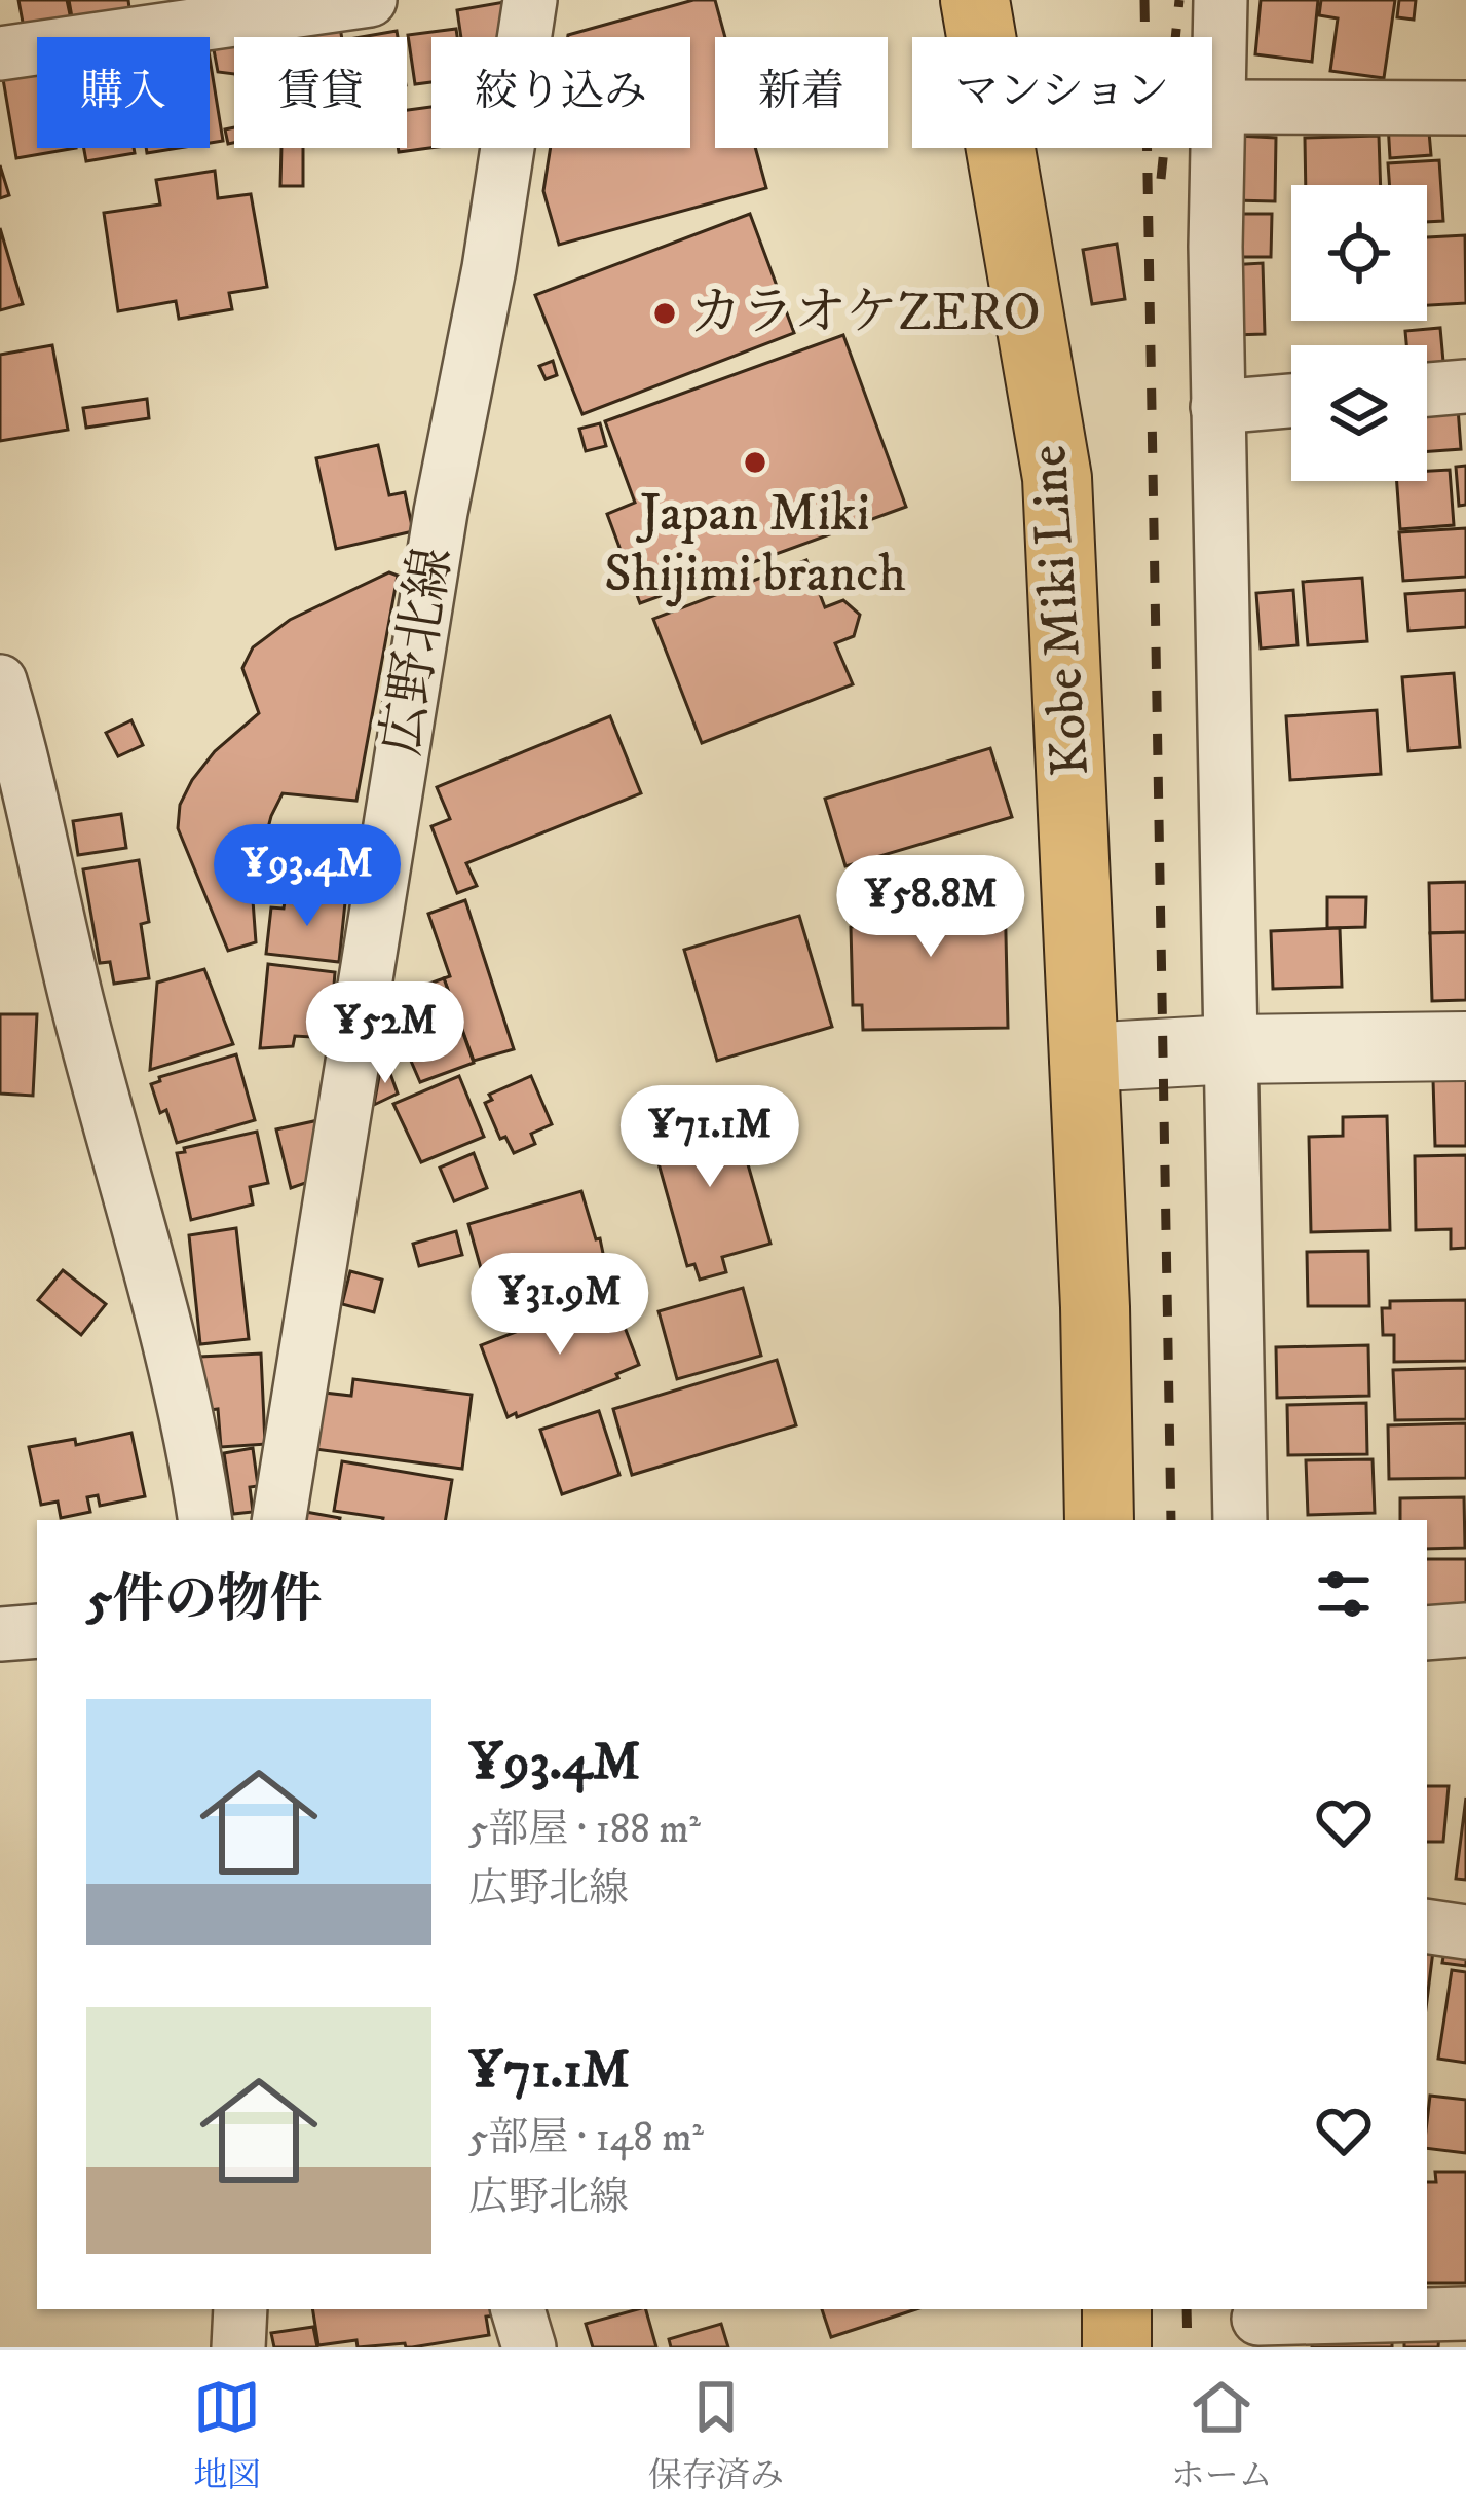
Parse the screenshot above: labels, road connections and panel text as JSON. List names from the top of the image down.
{
  "streets": {
    "main road": ["Kobe Miki Line"],
    "street": ["広野北線"]
  },
  "places": ["カラオケZERO", "Japan Miki Shijimi branch"],
  "page": {
    "chip": [
      "購入",
      "賃貸",
      "絞り込み",
      "新着",
      "マンション"
    ],
    "price": [
      "¥93.4M",
      "¥58.8M",
      "¥52M",
      "¥71.1M",
      "¥31.9M"
    ],
    "heading": "5件の物件",
    "list": [
      {
        "name": "¥93.4M",
        "note": "5部屋 · 188 m² · 広野北線"
      },
      {
        "name": "¥71.1M",
        "note": "5部屋 · 148 m² · 広野北線"
      }
    ],
    "tabs": ["地図", "保存済み", "ホーム"]
  }
}
